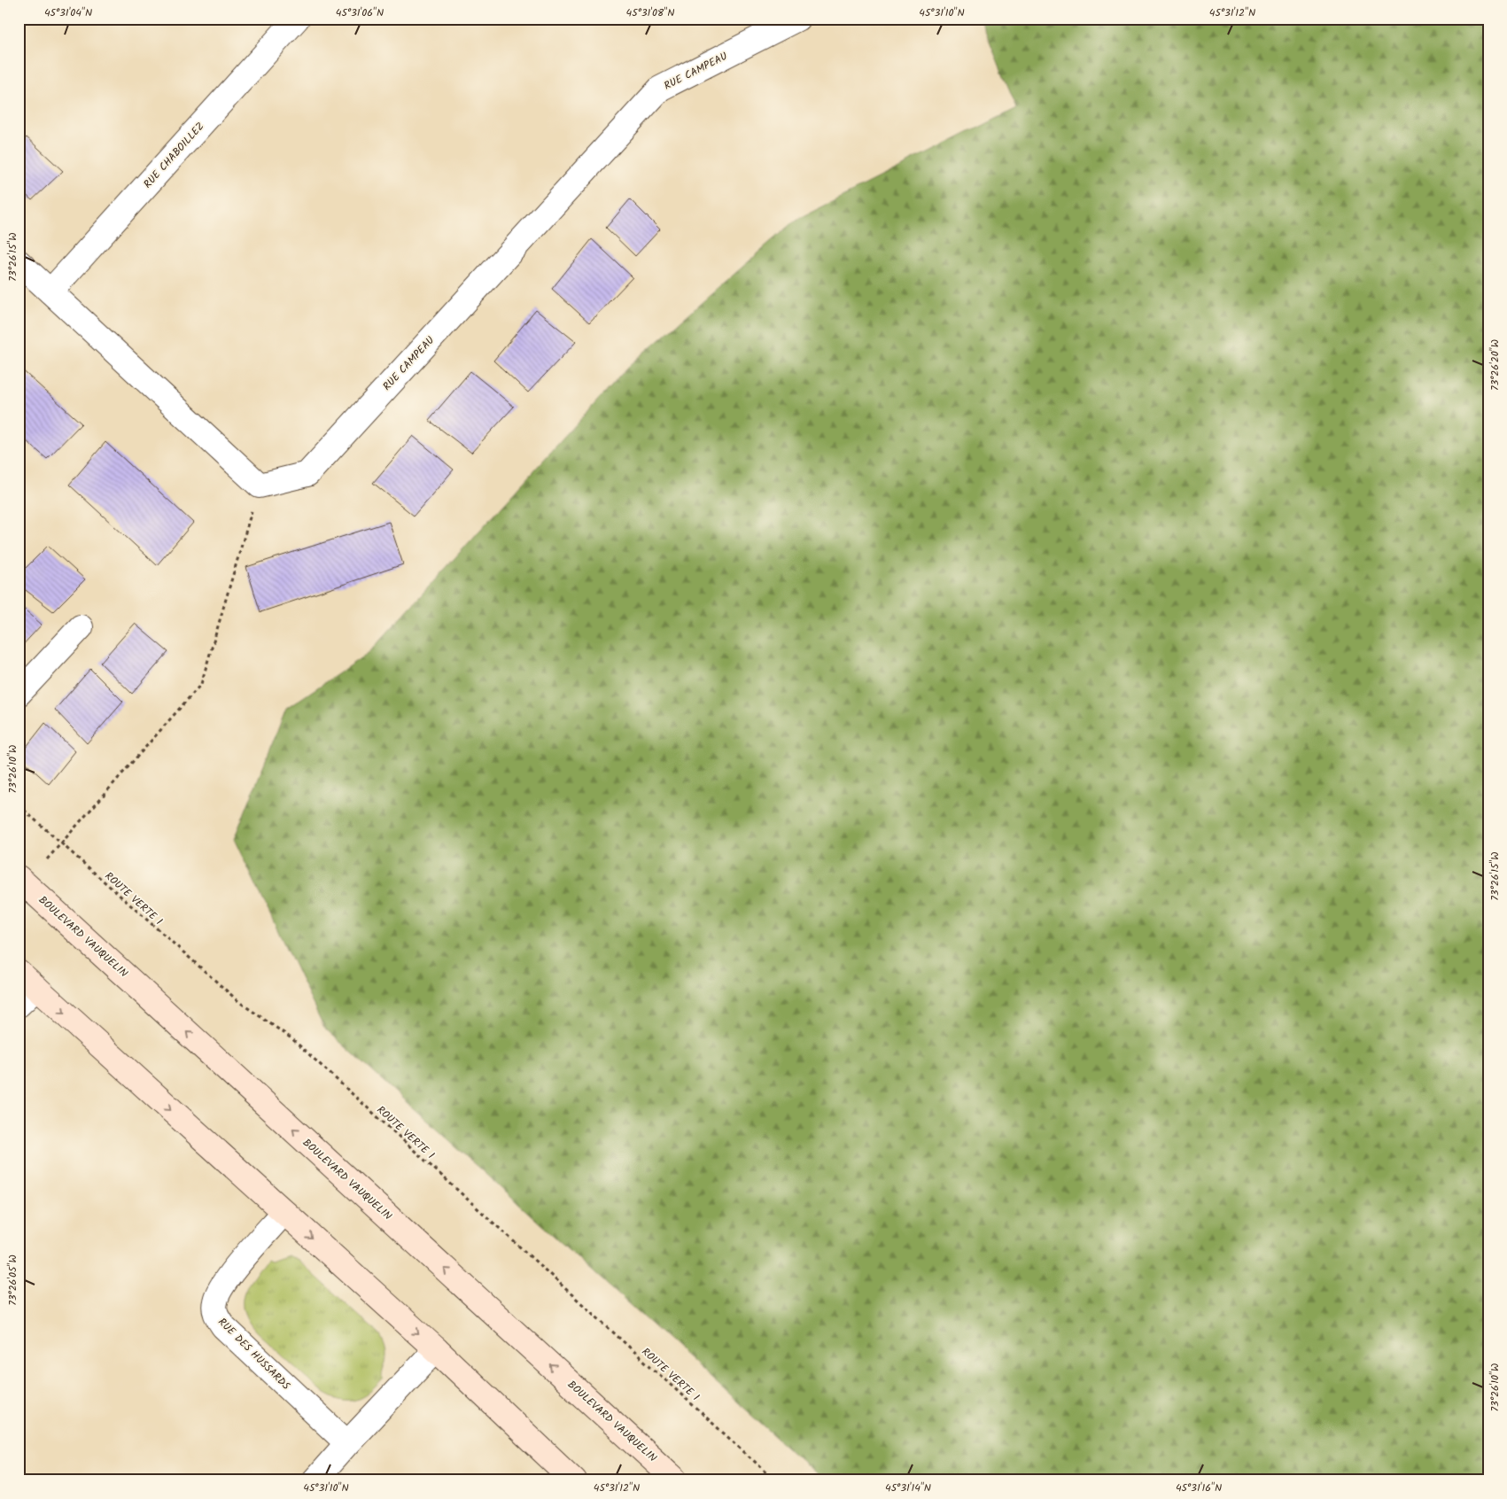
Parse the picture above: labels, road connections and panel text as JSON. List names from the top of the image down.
{
  "streets": {
    "street": [
      "RUE CAMPEAU",
      "RUE CHABOILLEZ",
      "BOULEVARD VAUQUELIN",
      "RUE DES HUSSARDS"
    ],
    "path": ["ROUTE VERTE 1"]
  },
  "coordinates": [
    "45°31'04\"N",
    "45°31'06\"N",
    "45°31'08\"N",
    "45°31'10\"N",
    "45°31'12\"N",
    "73°26'15\"W",
    "73°26'20\"W",
    "73°26'10\"W",
    "73°26'05\"W",
    "45°31'14\"N",
    "45°31'16\"N"
  ]
}
